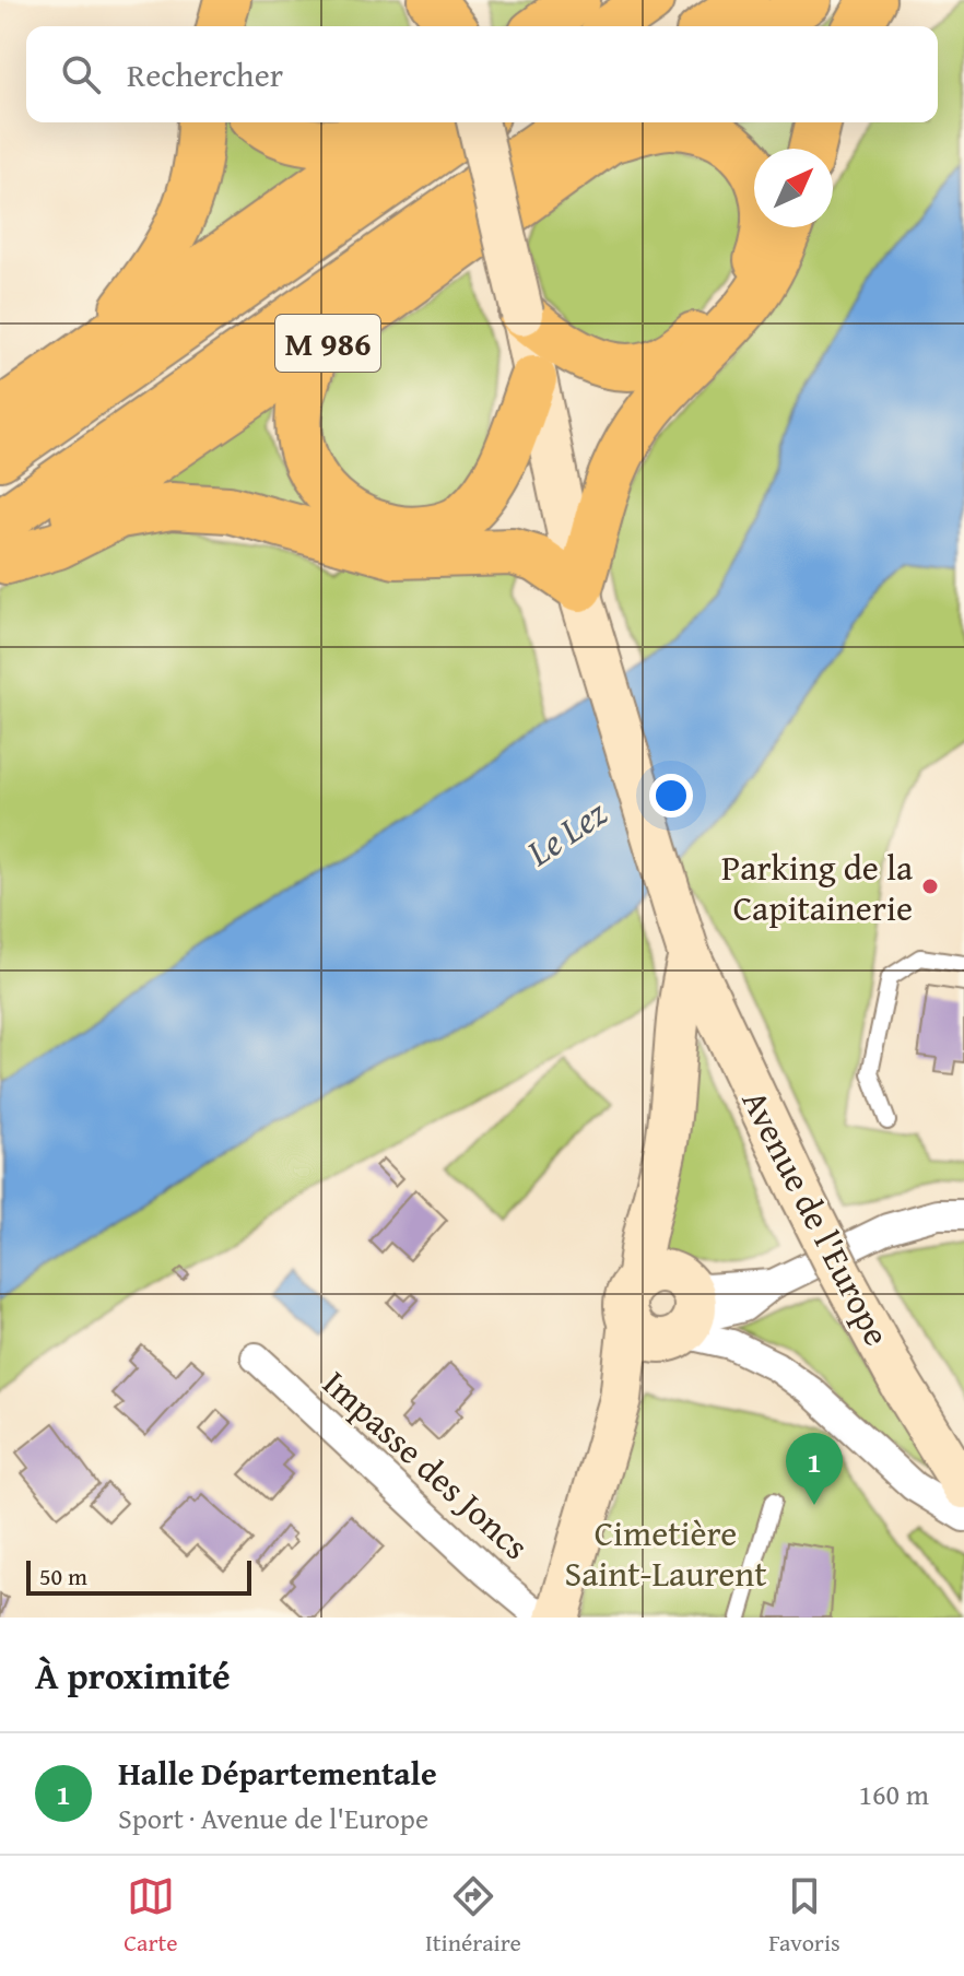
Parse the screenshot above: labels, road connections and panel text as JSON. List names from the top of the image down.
{
  "streets": {
    "main road": ["M 986", "Avenue de l'Europe"],
    "street": ["Impasse des Joncs"]
  },
  "crossings": [
    ["M 986", "Avenue de l'Europe"]
  ],
  "water": ["Le Lez"],
  "parks": ["Cimetière Saint-Laurent"],
  "places": ["Parking de la Capitainerie"],
  "scale_bar": "50 m",
  "north": "top right",
  "page": {
    "search": "Rechercher",
    "pins": "1",
    "scale": "50 m",
    "heading": "À proximité",
    "list": [
      {
        "mark": "1",
        "name": "Halle Départementale",
        "note": "Sport · Avenue de l'Europe",
        "value": "160 m"
      }
    ],
    "nav": ["Carte", "Itinéraire", "Favoris"]
  }
}
